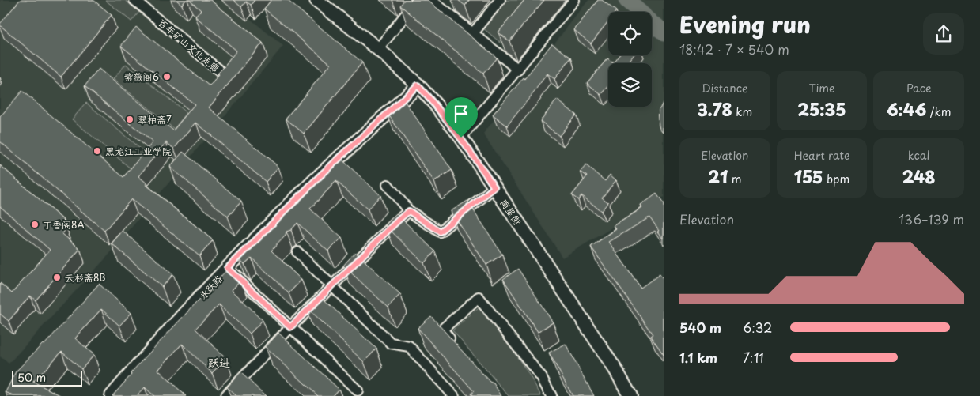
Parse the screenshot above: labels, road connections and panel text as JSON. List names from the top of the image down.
{
  "streets": {
    "street": ["百年矿山文化走廊", "南星街", "永跃路"]
  },
  "crossings": [
    ["南星街", "永跃路"]
  ],
  "districts": ["跃进"],
  "places": [
    "紫薇阁6",
    "翠柏斋7",
    "黑龙江工业学院",
    "丁香阁8A",
    "云杉斋8B"
  ],
  "scale_bar": "50 m",
  "page": {
    "heading": ["Evening run", "18:42 · 7 × 540 m"],
    "stats": [
      ["Distance", "3.78 km"],
      ["Time", "25:35"],
      ["Pace", "6:46 /km"],
      ["Elevation", "21 m"],
      ["Heart rate", "155 bpm"],
      ["kcal", "248"]
    ],
    "chart": ["Elevation", "136–139 m"],
    "list": [
      {
        "name": "540 m",
        "note": "6:32"
      },
      {
        "name": "1.1 km",
        "note": "7:11"
      }
    ],
    "scale": "50 m"
  }
}
